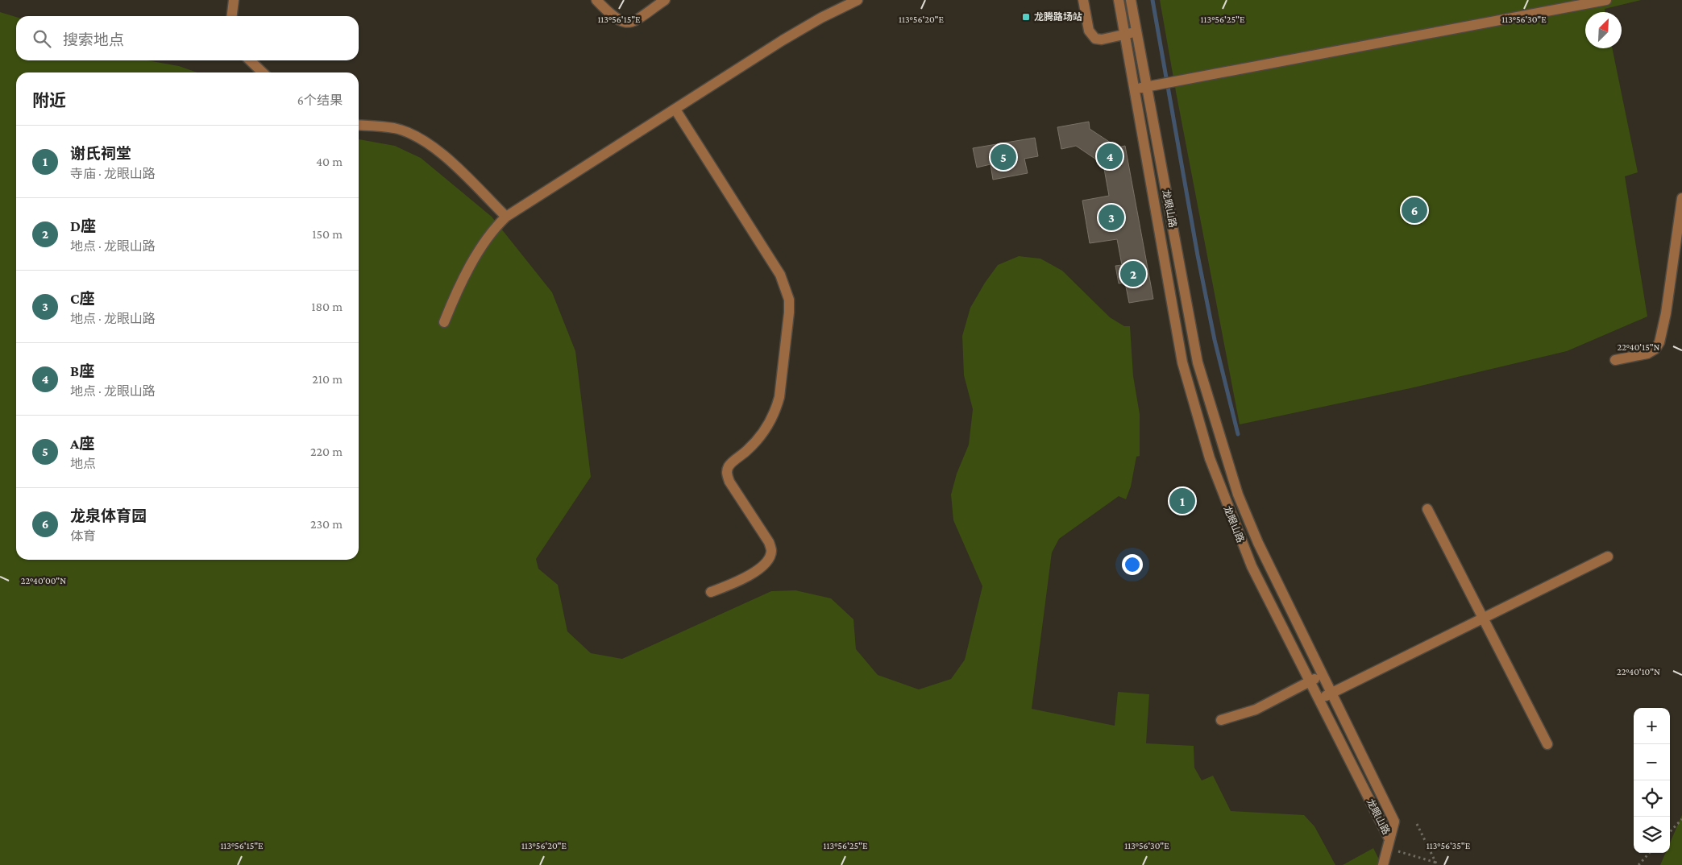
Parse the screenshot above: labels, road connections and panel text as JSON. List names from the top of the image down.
{
  "streets": {
    "street": ["龙眼山路"]
  },
  "places": {
    "transit": ["龙腾路场站"]
  },
  "north": "top right",
  "page": {
    "search": "搜索地点",
    "heading": ["附近", "6个结果"],
    "list": [
      {
        "mark": "1",
        "name": "谢氏祠堂",
        "note": "寺庙 · 龙眼山路",
        "value": "40 m"
      },
      {
        "mark": "2",
        "name": "D座",
        "note": "地点 · 龙眼山路",
        "value": "150 m"
      },
      {
        "mark": "3",
        "name": "C座",
        "note": "地点 · 龙眼山路",
        "value": "180 m"
      },
      {
        "mark": "4",
        "name": "B座",
        "note": "地点 · 龙眼山路",
        "value": "210 m"
      },
      {
        "mark": "5",
        "name": "A座",
        "note": "地点",
        "value": "220 m"
      },
      {
        "mark": "6",
        "name": "龙泉体育园",
        "note": "体育",
        "value": "230 m"
      }
    ],
    "pins": [
      "4",
      "5",
      "6",
      "3",
      "2",
      "1"
    ],
    "map_buttons": ["+", "−"]
  },
  "coordinates": [
    "113°56'15\"E",
    "113°56'20\"E",
    "113°56'25\"E",
    "113°56'30\"E",
    "22°40'15\"N",
    "22°40'00\"N",
    "22°40'10\"N",
    "113°56'35\"E"
  ]
}
